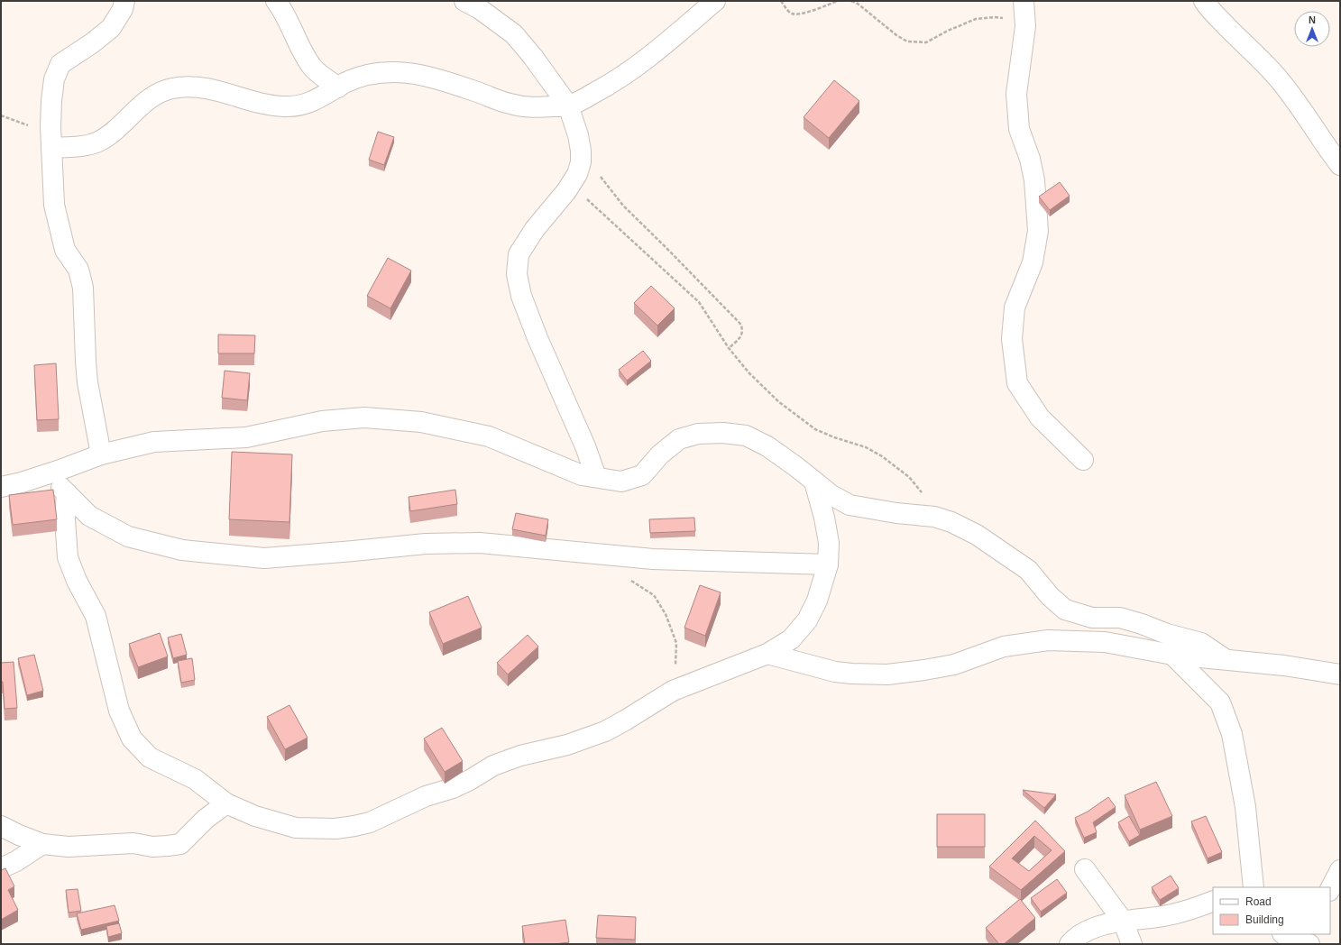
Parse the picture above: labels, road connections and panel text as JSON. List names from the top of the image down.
{
  "legend": ["Road", "Building"],
  "north": "top"
}
